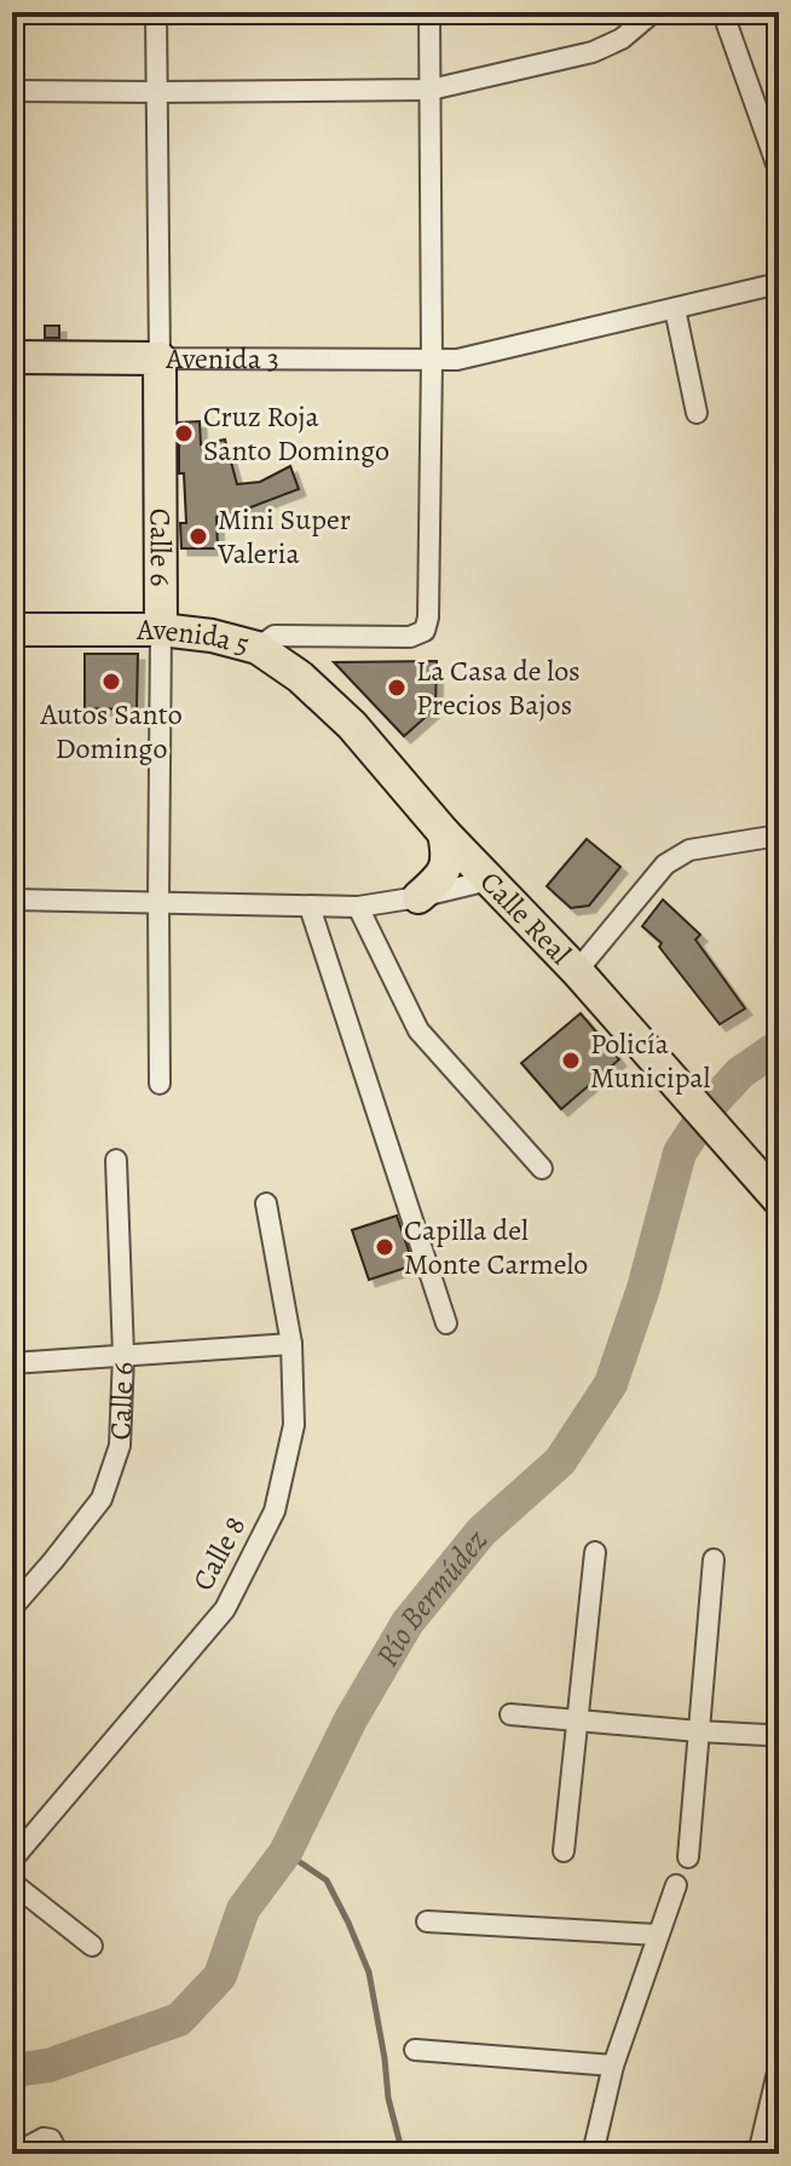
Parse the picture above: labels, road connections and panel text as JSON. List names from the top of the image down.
{
  "streets": {
    "main road": [
      "Avenida 3",
      "Calle 6",
      "Avenida 5",
      "Calle Real"
    ],
    "street": ["Calle 8"]
  },
  "crossings": [
    ["Avenida 3", "Calle 6"],
    ["Avenida 3", "Avenida 5"],
    ["Calle 6", "Avenida 5"],
    ["Avenida 5", "Calle Real"]
  ],
  "water": ["Río Bermúdez"],
  "places": [
    "Cruz Roja Santo Domingo",
    "Mini Super Valeria",
    "Autos Santo Domingo",
    "La Casa de los Precios Bajos",
    "Policía Municipal",
    "Capilla del Monte Carmelo"
  ]
}
